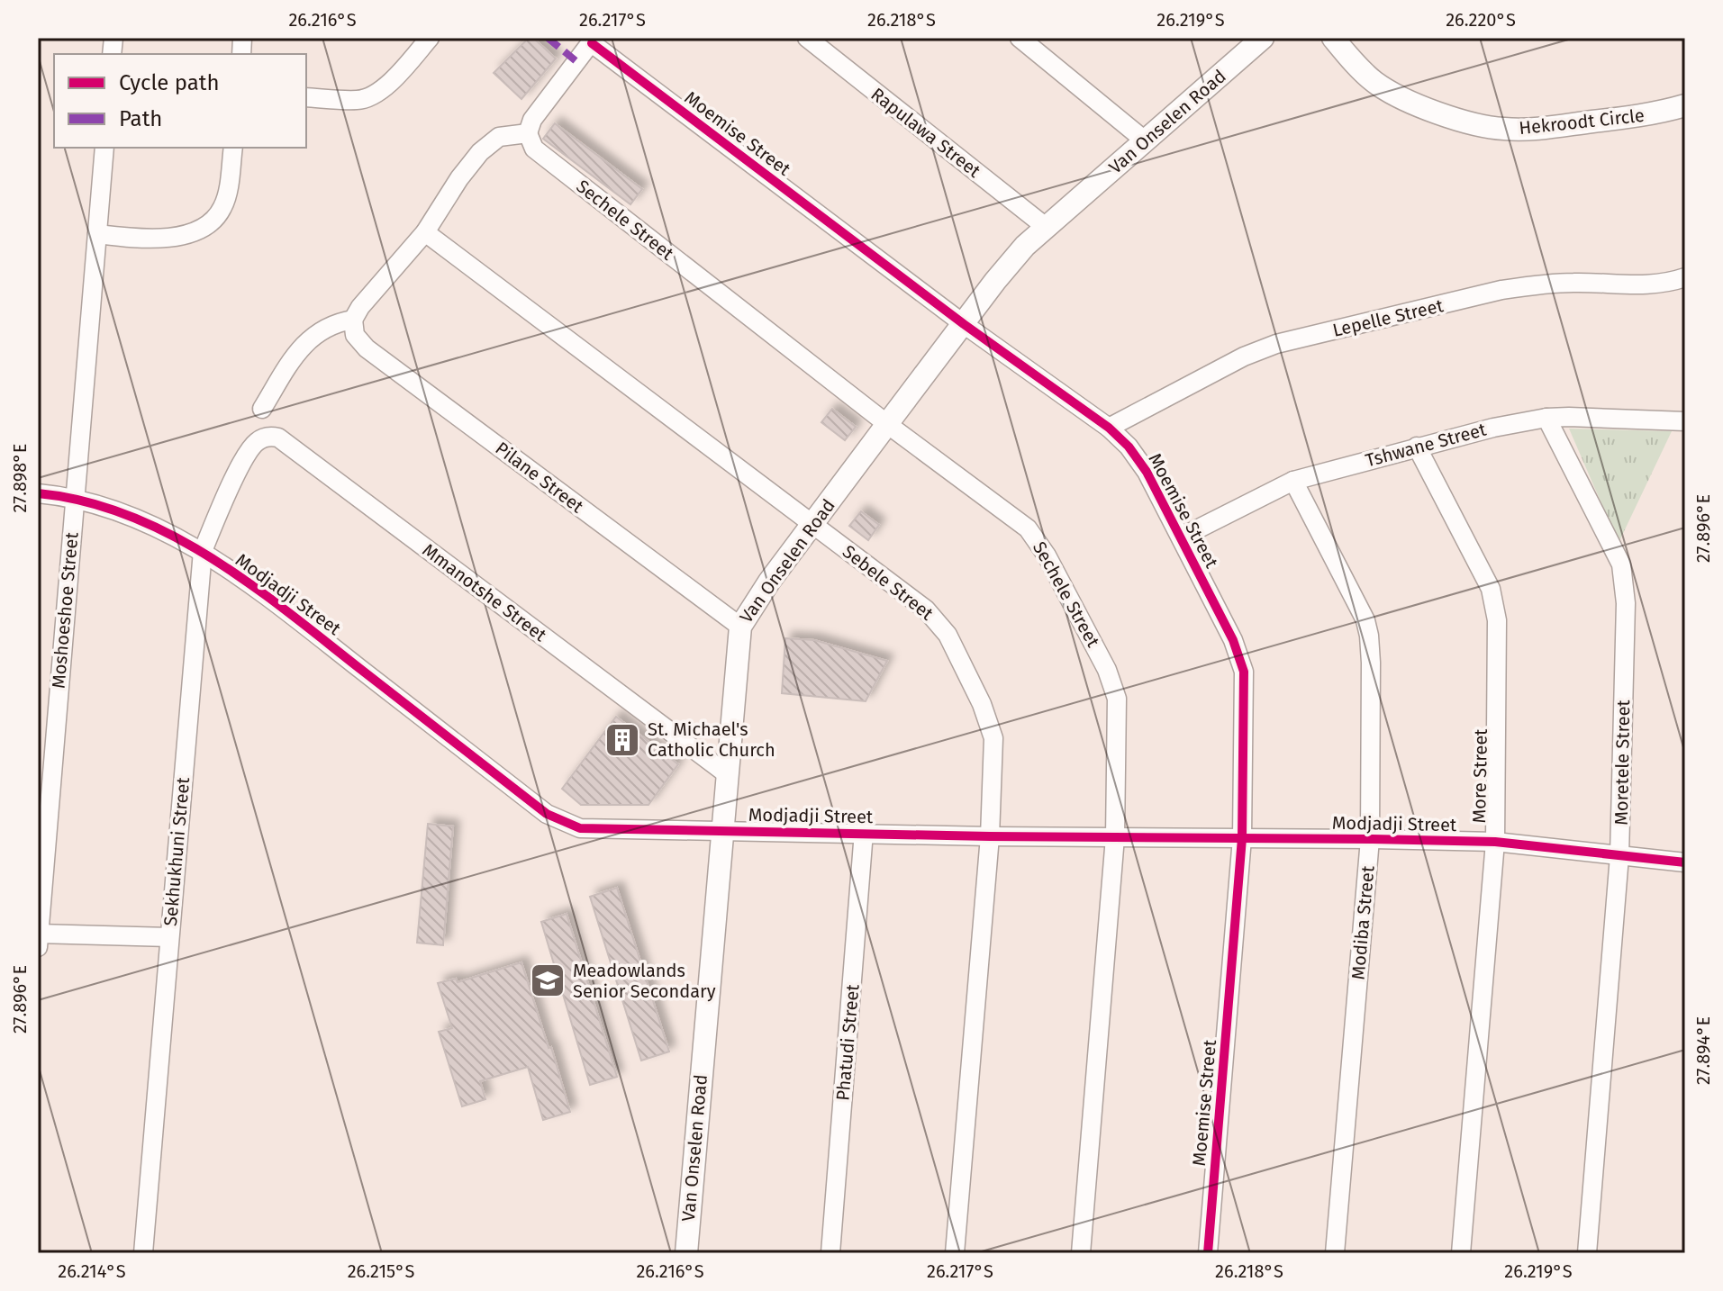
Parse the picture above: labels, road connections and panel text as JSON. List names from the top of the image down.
{
  "streets": {
    "street": [
      "Van Onselen Road",
      "Hekroodt Circle",
      "Rapulawa Street",
      "Moemise Street",
      "Sechele Street",
      "Lepelle Street",
      "Tshwane Street",
      "Pilane Street",
      "Sebele Street",
      "Mmanotshe Street",
      "Modjadji Street",
      "Moshoeshoe Street",
      "Moretele Street",
      "More Street",
      "Sekhukhuni Street",
      "Modiba Street",
      "Phatudi Street"
    ]
  },
  "crossings": [
    ["Van Onselen Road", "Rapulawa Street"],
    ["Van Onselen Road", "Moemise Street"],
    ["Van Onselen Road", "Sechele Street"],
    ["Van Onselen Road", "Pilane Street"],
    ["Van Onselen Road", "Sebele Street"],
    ["Van Onselen Road", "Mmanotshe Street"],
    ["Van Onselen Road", "Modjadji Street"],
    ["Moemise Street", "Lepelle Street"],
    ["Moemise Street", "Tshwane Street"],
    ["Moemise Street", "Modjadji Street"],
    ["Sechele Street", "Modjadji Street"],
    ["Tshwane Street", "Moretele Street"],
    ["Tshwane Street", "More Street"],
    ["Tshwane Street", "Modiba Street"],
    ["Sebele Street", "Modjadji Street"],
    ["Mmanotshe Street", "Sekhukhuni Street"],
    ["Modjadji Street", "Moshoeshoe Street"],
    ["Modjadji Street", "Moretele Street"],
    ["Modjadji Street", "More Street"],
    ["Modjadji Street", "Sekhukhuni Street"],
    ["Modjadji Street", "Modiba Street"],
    ["Modjadji Street", "Phatudi Street"]
  ],
  "places": {
    "building": ["St. Michael's Catholic Church"],
    "school or university": ["Meadowlands Senior Secondary"]
  },
  "legend": ["Cycle path", "Path"],
  "coordinates": [
    "26.216°S",
    "26.217°S",
    "26.218°S",
    "26.219°S",
    "26.220°S",
    "27.898°E",
    "27.896°E",
    "27.894°E",
    "26.214°S",
    "26.215°S"
  ]
}
